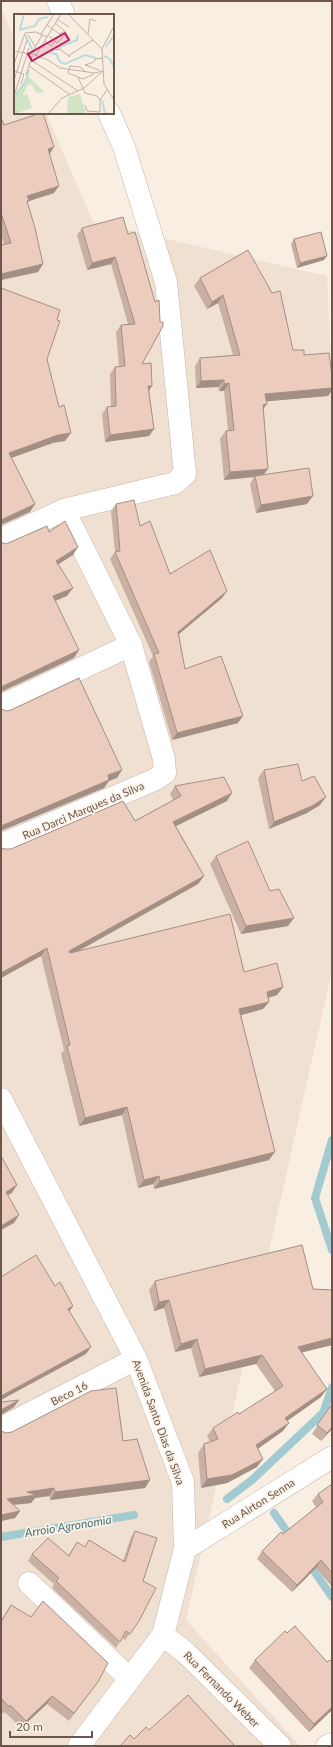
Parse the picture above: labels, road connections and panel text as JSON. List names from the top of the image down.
{
  "streets": {
    "street": [
      "Rua Darci Marques da Silva",
      "Beco 16",
      "Avenida Santo Dias da Silva",
      "Rua Airton Senna",
      "Rua Fernando Weber"
    ]
  },
  "crossings": [
    ["Beco 16", "Avenida Santo Dias da Silva"],
    ["Avenida Santo Dias da Silva", "Rua Airton Senna"],
    ["Avenida Santo Dias da Silva", "Rua Fernando Weber"]
  ],
  "water": ["Arroio Agronomia"],
  "scale_bar": "20 m"
}
